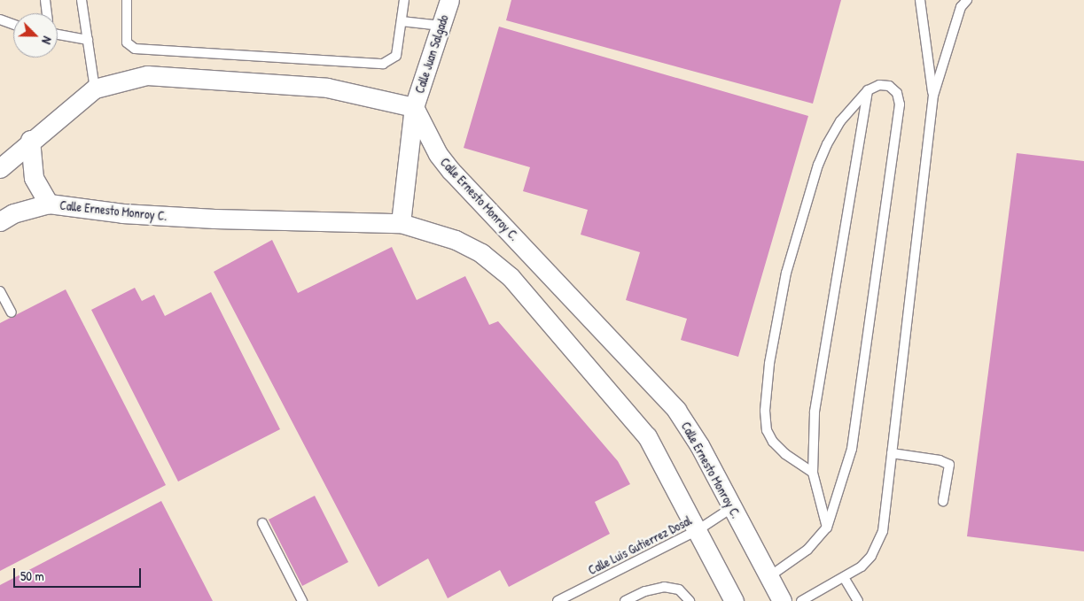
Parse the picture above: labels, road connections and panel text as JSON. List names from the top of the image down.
{
  "streets": {
    "street": ["Calle Juan Salgado", "Calle Ernesto Monroy C."],
    "lane": ["Calle Luis Gutierrez Dosal"]
  },
  "crossings": [
    ["Calle Juan Salgado", "Calle Ernesto Monroy C."],
    ["Calle Ernesto Monroy C.", "Calle Luis Gutierrez Dosal"]
  ],
  "scale_bar": "50 m",
  "north": "bottom right"
}
